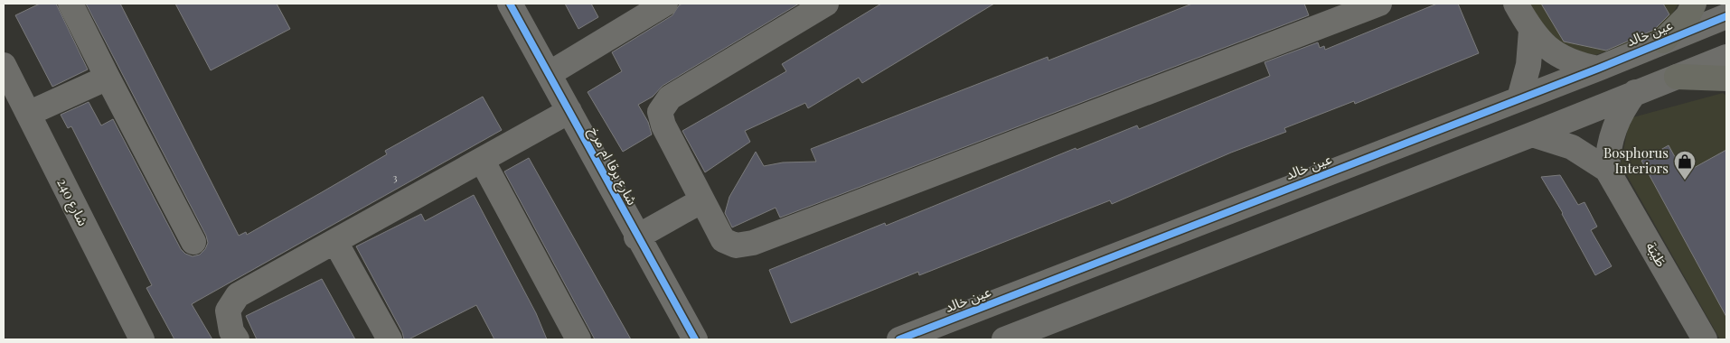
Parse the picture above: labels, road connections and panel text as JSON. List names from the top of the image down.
{
  "streets": {
    "street": [
      "عين خالد",
      "شارع برقا ام مرخ",
      "شارع 240",
      "طَيْبَة"
    ]
  },
  "places": {
    "shop": ["Bosphorus Interiors"]
  },
  "house_numbers": ["3"]
}
